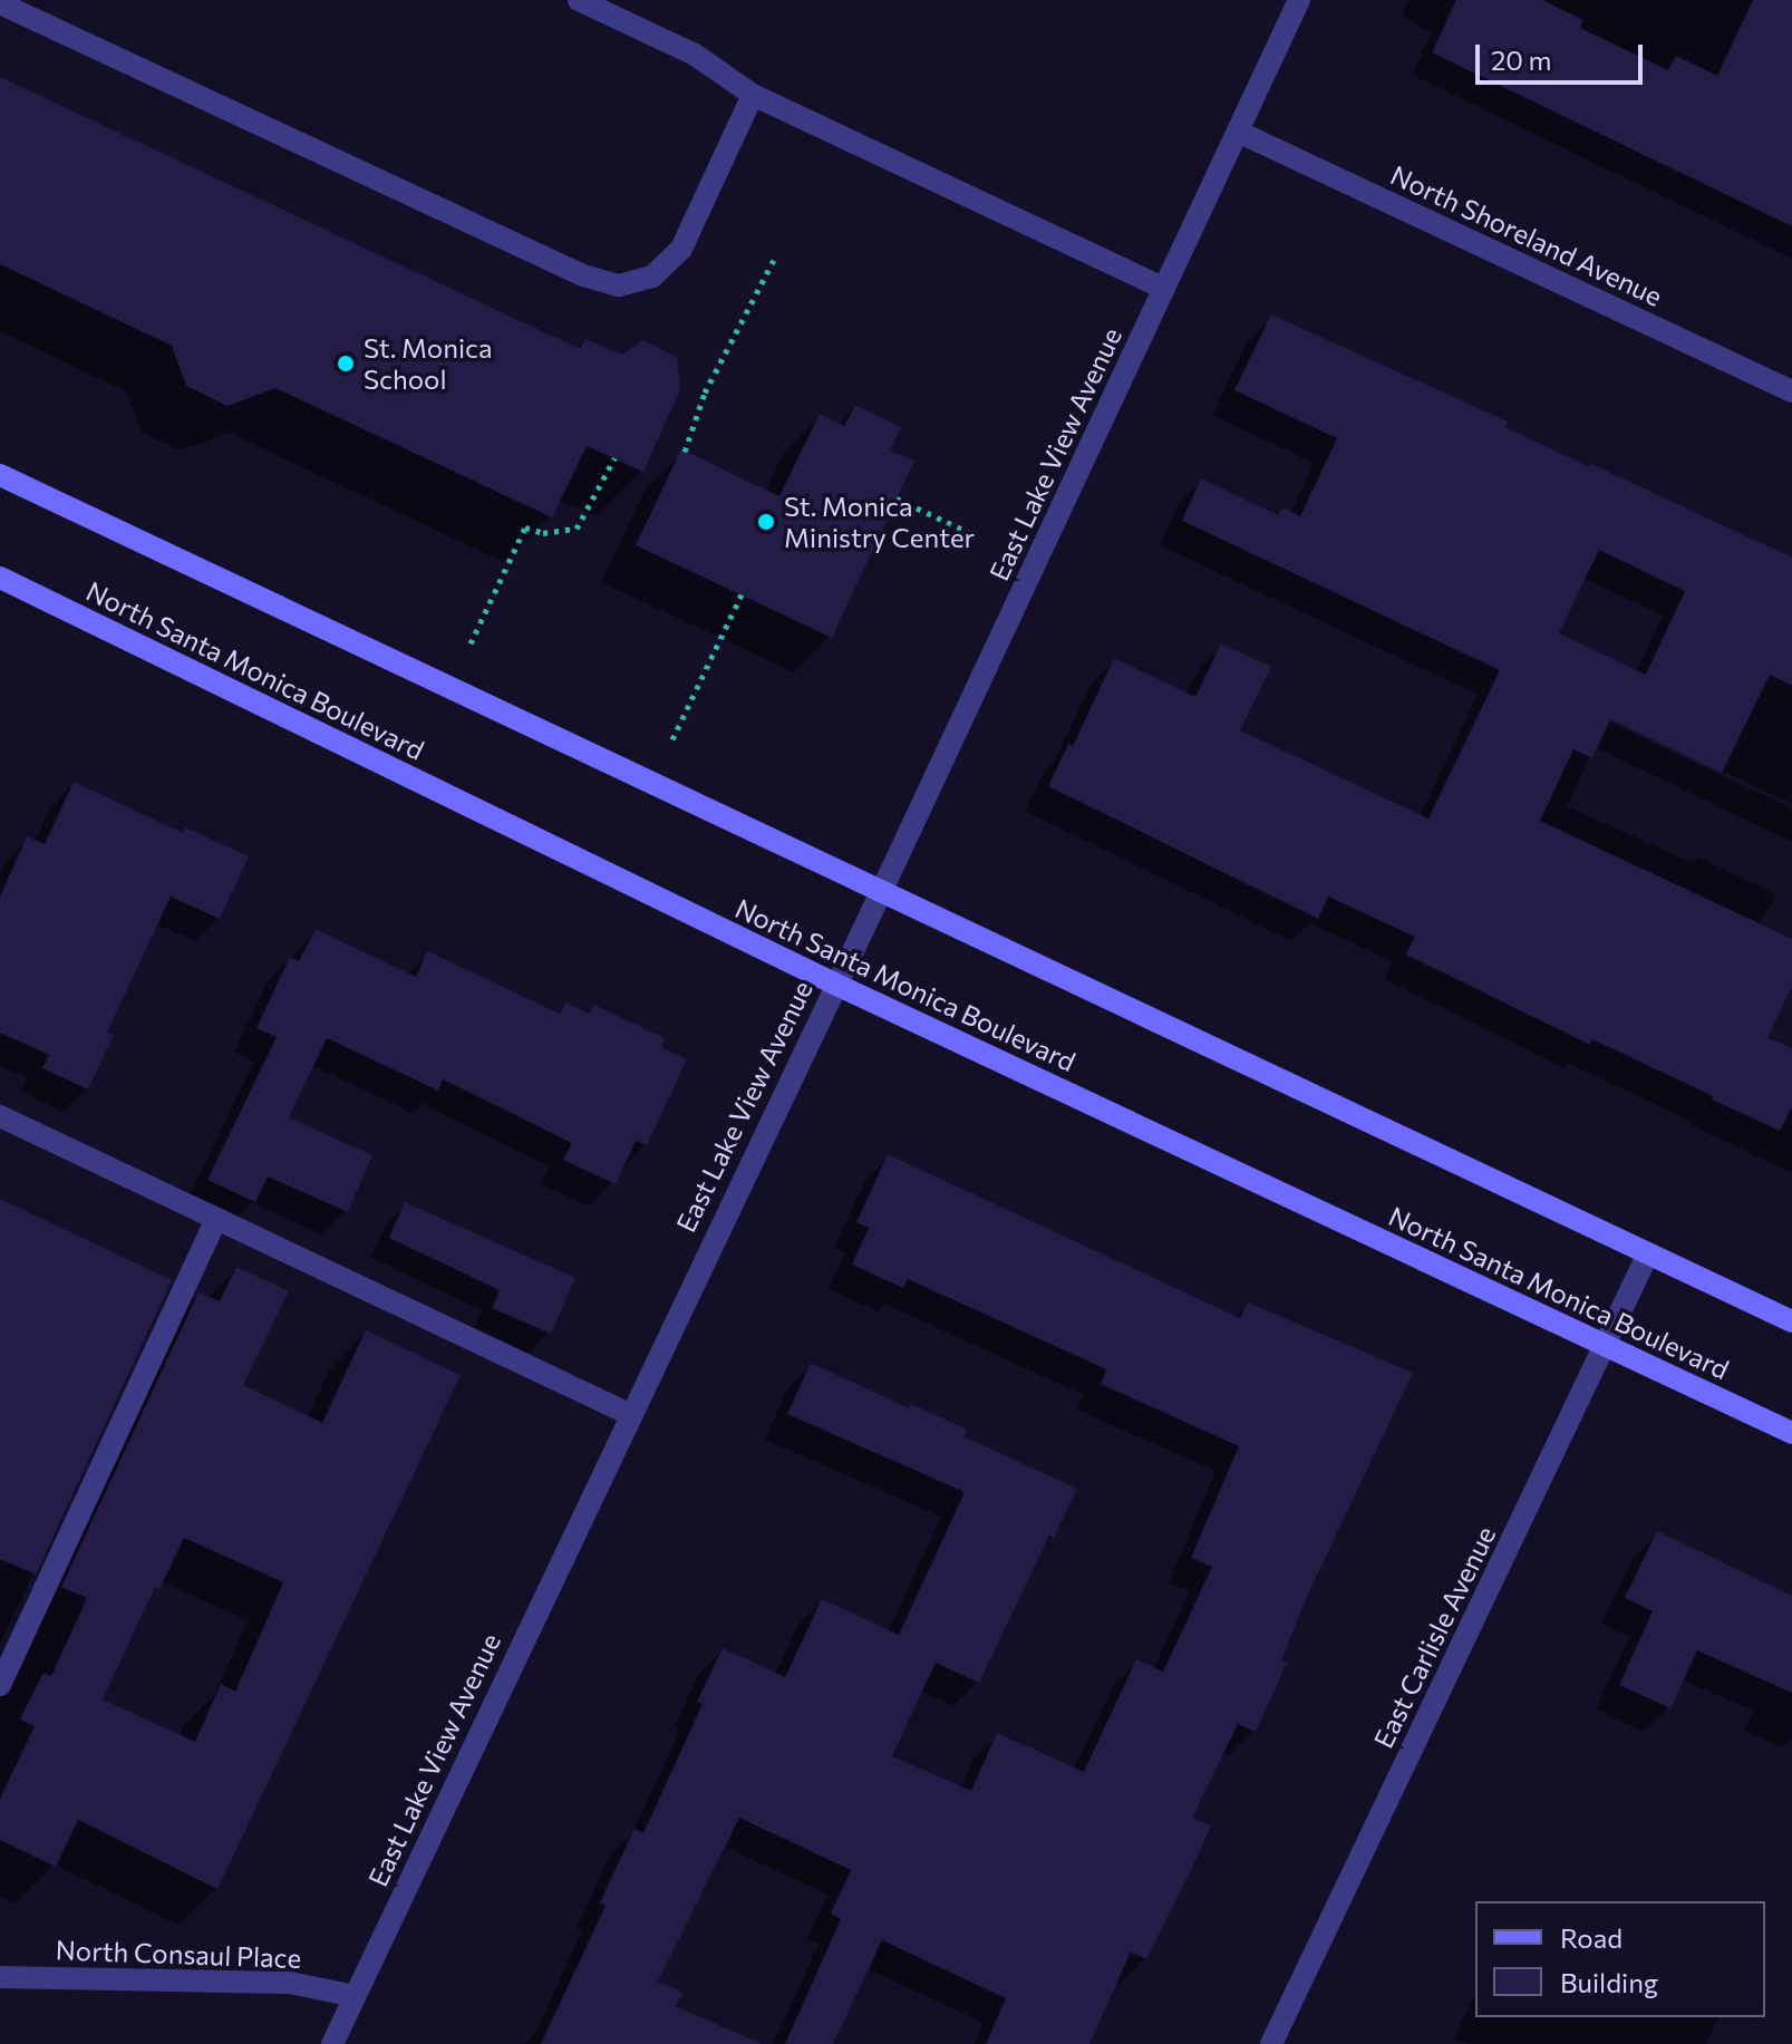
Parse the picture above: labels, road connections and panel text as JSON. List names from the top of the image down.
{
  "streets": {
    "street": [
      "North Shoreland Avenue",
      "East Lake View Avenue",
      "North Santa Monica Boulevard",
      "East Carlisle Avenue",
      "North Consaul Place"
    ]
  },
  "crossings": [
    ["North Shoreland Avenue", "East Lake View Avenue"],
    ["East Lake View Avenue", "North Santa Monica Boulevard"],
    ["East Lake View Avenue", "North Consaul Place"],
    ["North Santa Monica Boulevard", "East Carlisle Avenue"]
  ],
  "places": ["St. Monica School", "St. Monica Ministry Center"],
  "legend": ["Road", "Building"],
  "scale_bar": "20 m"
}
